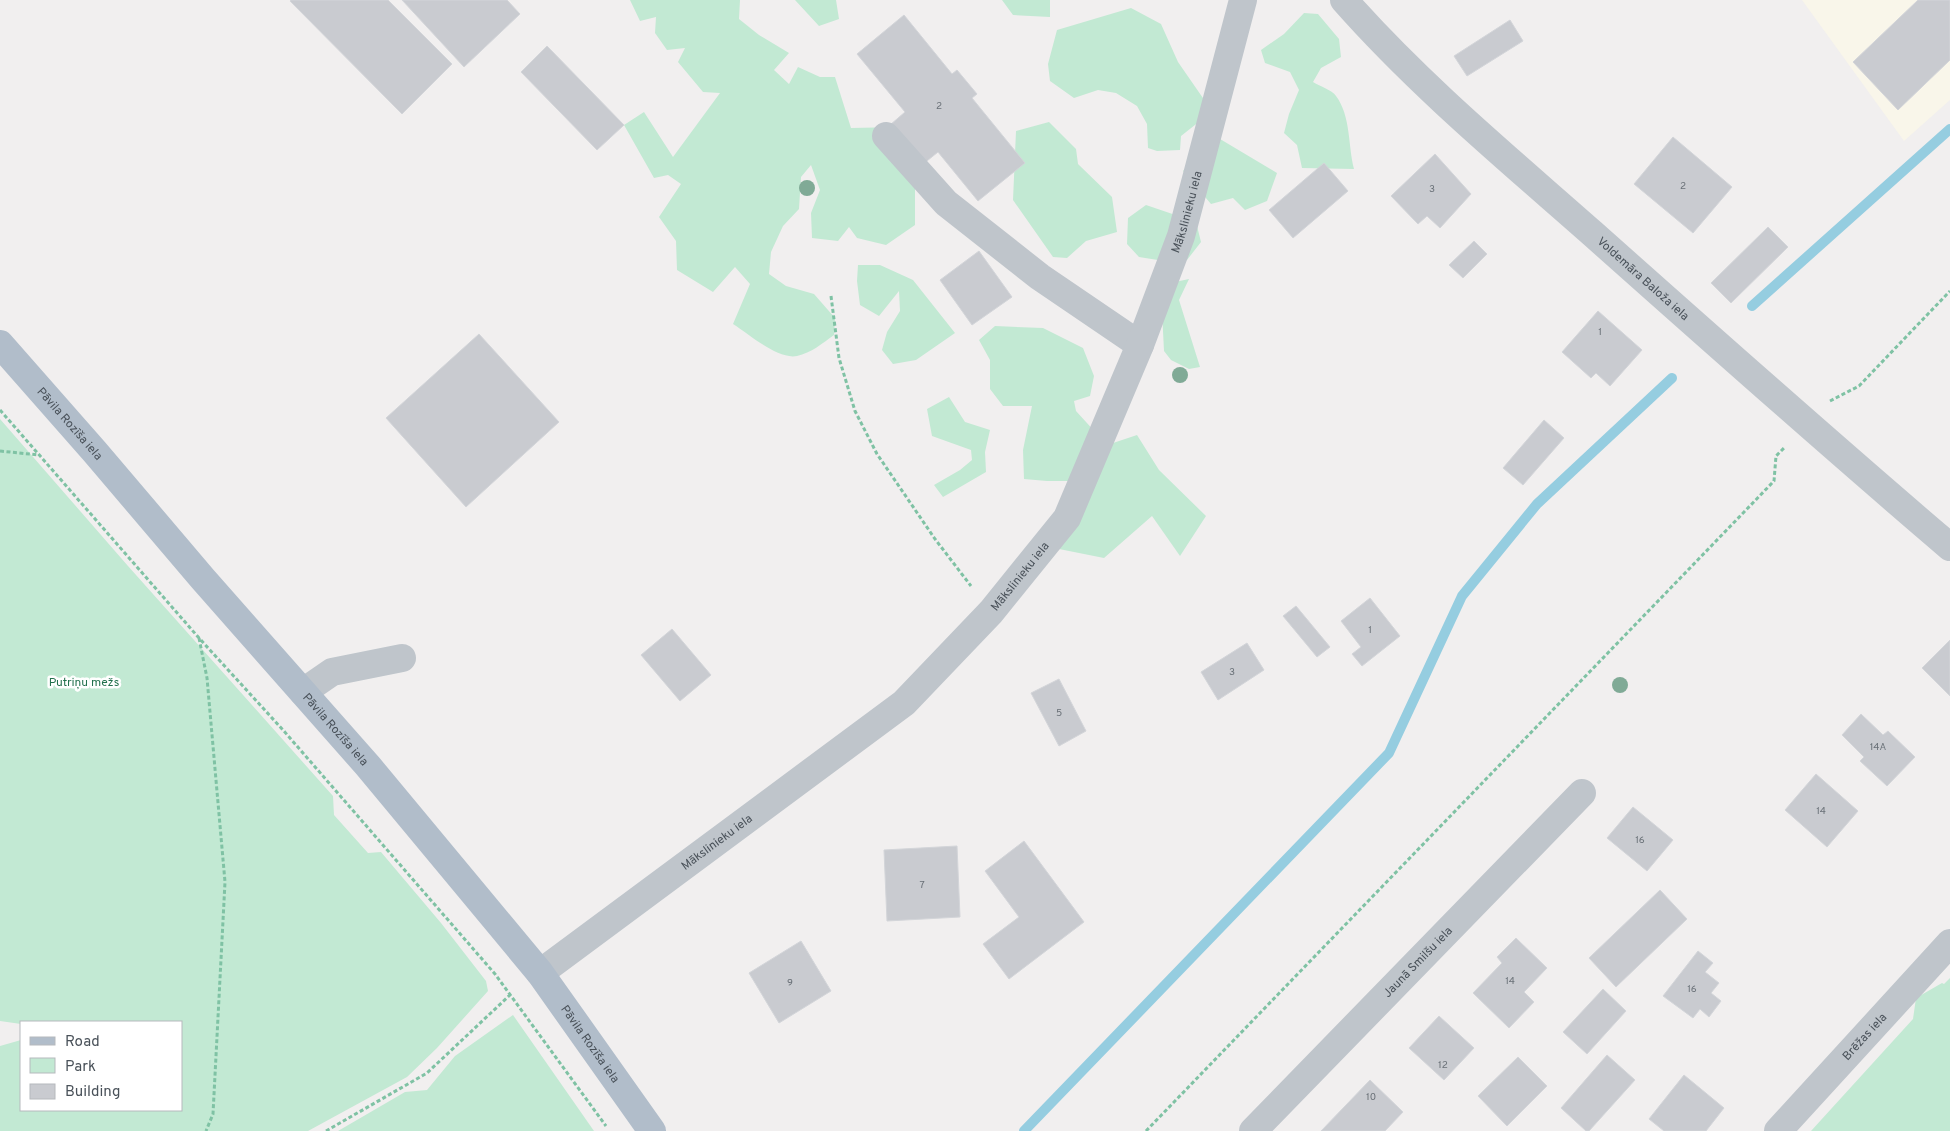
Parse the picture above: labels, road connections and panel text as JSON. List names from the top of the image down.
{
  "streets": {
    "main road": ["Pāvila Rozīša iela"],
    "street": [
      "Mākslinieku iela",
      "Voldemāra Baloža iela",
      "Jaunā Smilšu iela",
      "Brēžas iela"
    ]
  },
  "crossings": [
    ["Mākslinieku iela", "Pāvila Rozīša iela"]
  ],
  "parks": ["Putriņu mežs"],
  "house_numbers": [
    "2",
    "2",
    "3",
    "1",
    "1",
    "3",
    "5",
    "14A",
    "14",
    "16",
    "7",
    "14",
    "9",
    "16",
    "12",
    "10"
  ],
  "legend": ["Road", "Park", "Building"]
}
